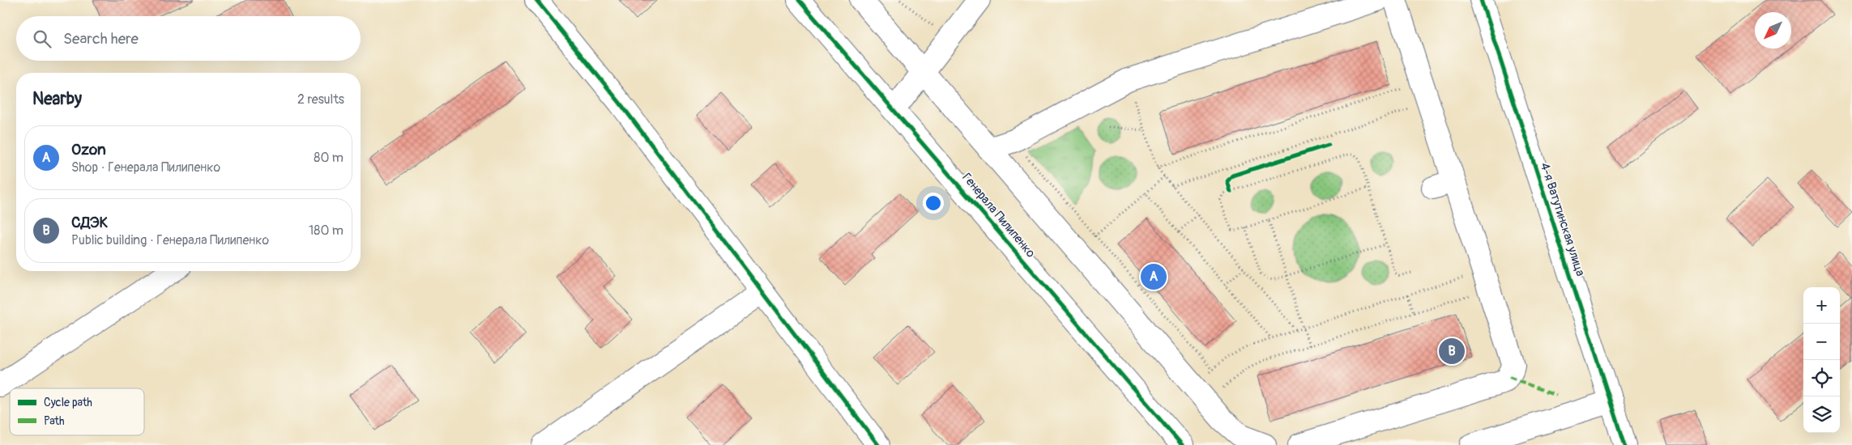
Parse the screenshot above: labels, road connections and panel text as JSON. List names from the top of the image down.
{
  "streets": {
    "street": ["Генерала Пилипенко", "4-я Ватутинская улица"]
  },
  "legend": ["Cycle path", "Path"],
  "north": "bottom left",
  "page": {
    "search": "Search here",
    "heading": ["Nearby", "2 results"],
    "list": [
      {
        "mark": "A",
        "name": "Ozon",
        "note": "Shop · Генерала Пилипенко",
        "value": "80 m"
      },
      {
        "mark": "B",
        "name": "СДЭК",
        "note": "Public building · Генерала Пилипенко",
        "value": "180 m"
      }
    ],
    "pins": ["A", "B"],
    "map_buttons": ["+", "−"]
  }
}
